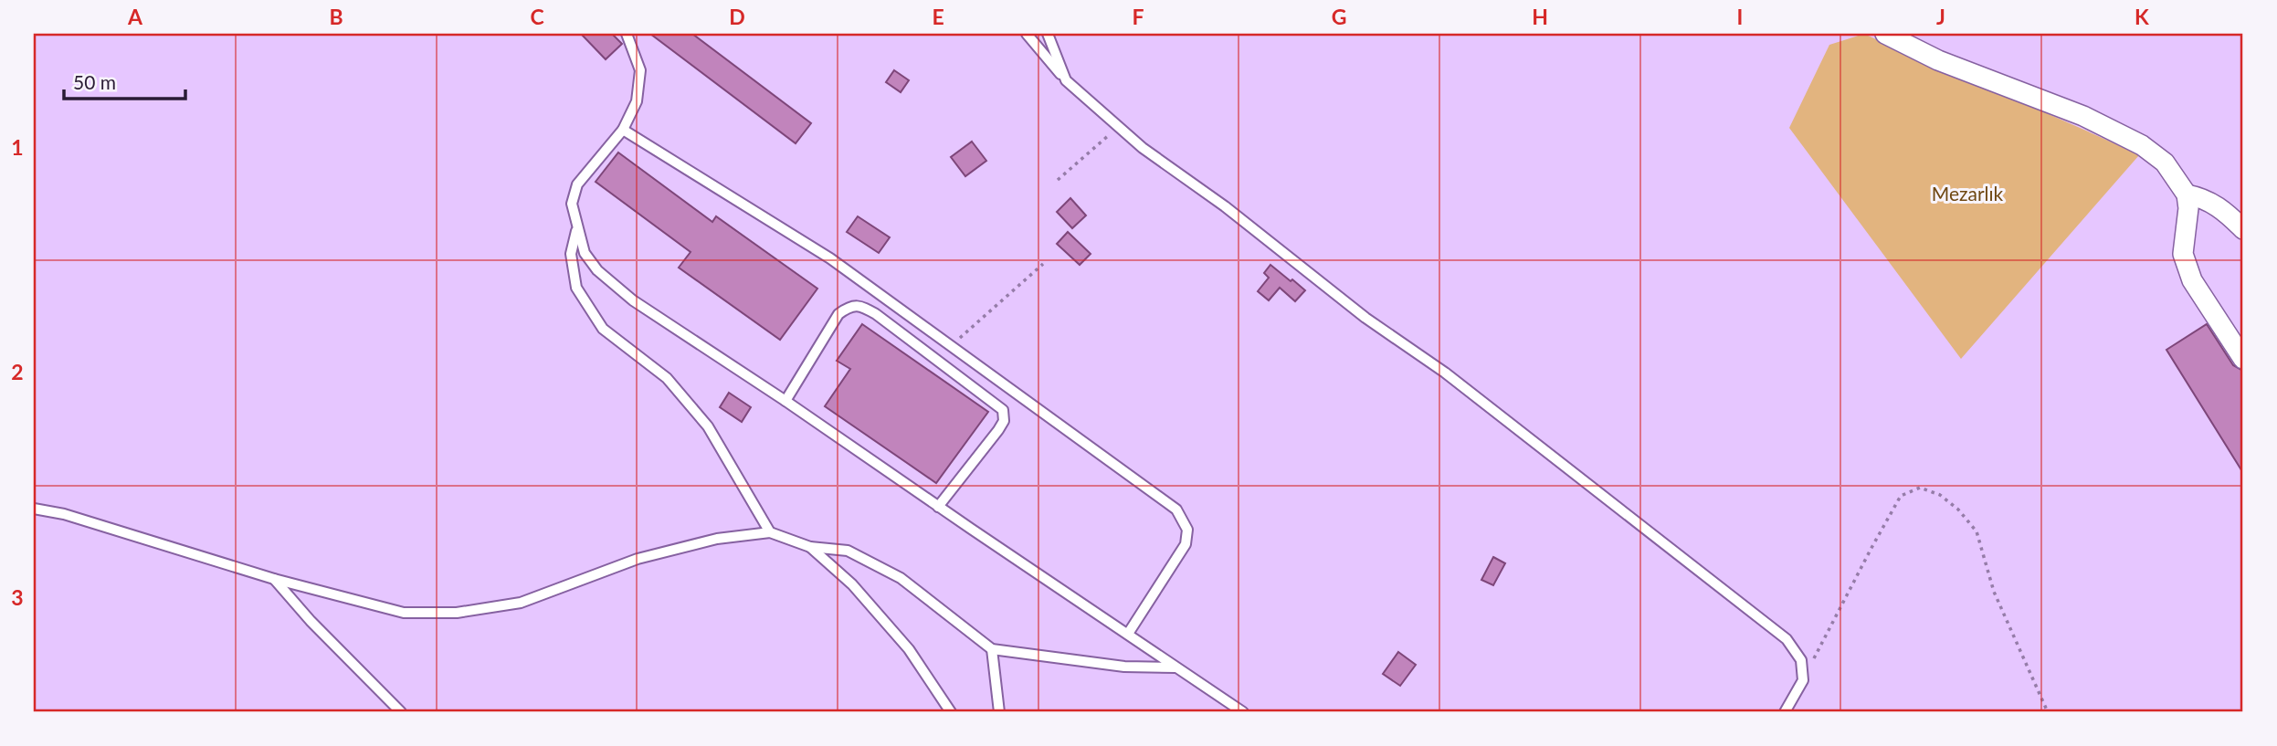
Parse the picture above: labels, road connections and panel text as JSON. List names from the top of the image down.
{
  "parks": ["Mezarlık"],
  "scale_bar": "50 m",
  "grid": {
    "columns": [
      "A",
      "B",
      "C",
      "D",
      "E",
      "F",
      "G",
      "H",
      "I",
      "J",
      "K"
    ],
    "rows": ["1", "2", "3"]
  }
}
